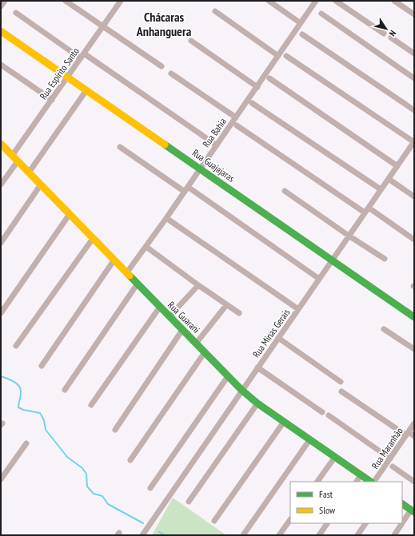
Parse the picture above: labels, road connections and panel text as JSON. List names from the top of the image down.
{
  "streets": {
    "street": [
      "Rua Espírito Santo",
      "Rua Bahia",
      "Rua Guajajaras",
      "Rua Guarani",
      "Rua Minas Gerais",
      "Rua Maranhão"
    ]
  },
  "crossings": [
    ["Rua Espírito Santo", "Rua Guajajaras"],
    ["Rua Espírito Santo", "Rua Guarani"],
    ["Rua Bahia", "Rua Guajajaras"],
    ["Rua Bahia", "Rua Guarani"],
    ["Rua Guajajaras", "Rua Minas Gerais"],
    ["Rua Guarani", "Rua Minas Gerais"]
  ],
  "districts": ["Chácaras Anhanguera"],
  "legend": ["Fast", "Slow"],
  "north": "bottom right"
}
